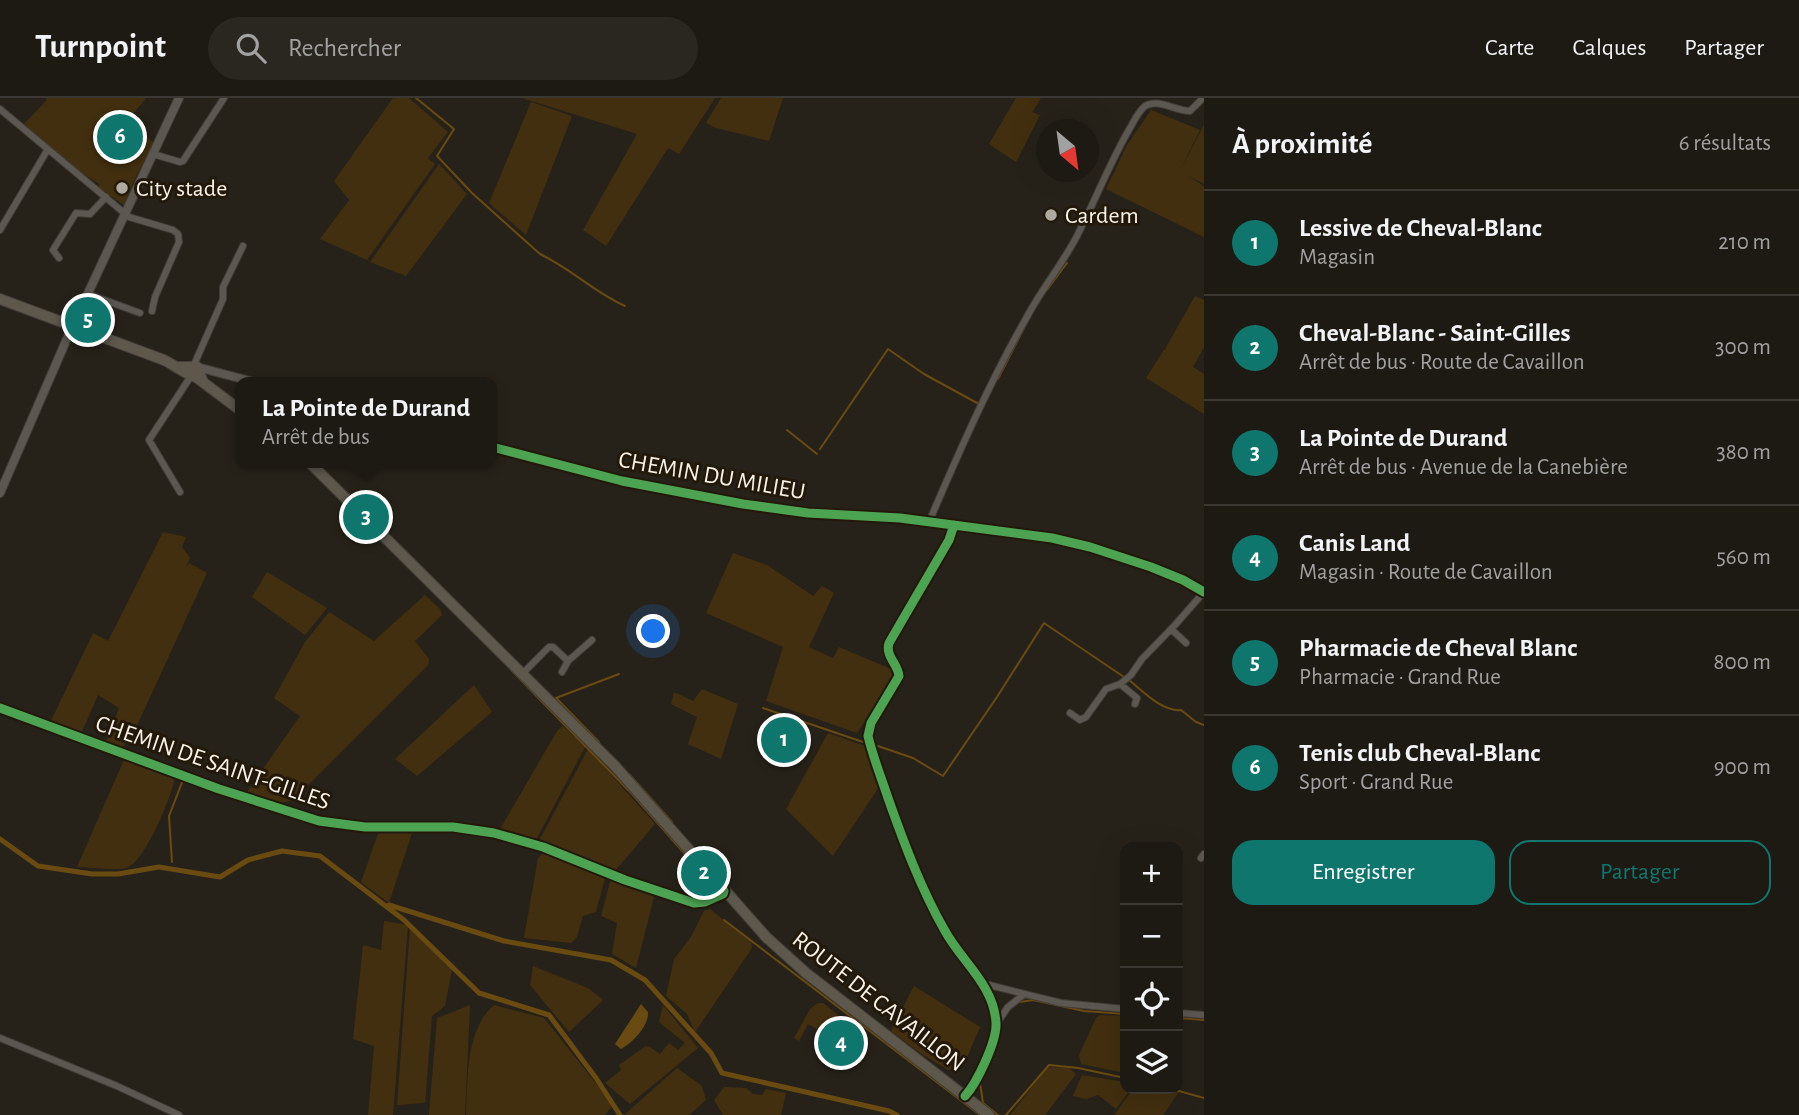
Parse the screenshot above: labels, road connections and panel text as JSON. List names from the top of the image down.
{
  "streets": {
    "main road": ["ROUTE DE CAVAILLON"],
    "street": ["CHEMIN DU MILIEU", "CHEMIN DE SAINT-GILLES"]
  },
  "places": ["City stade", "Cardem"],
  "north": "bottom right",
  "page": {
    "header": "Turnpoint",
    "search": "Rechercher",
    "nav": ["Carte", "Calques", "Partager"],
    "heading": ["À proximité", "6 résultats"],
    "pins": [
      "6",
      "5",
      "3",
      "1",
      "2",
      "4"
    ],
    "list": [
      {
        "mark": "1",
        "name": "Lessive de Cheval-Blanc",
        "note": "Magasin",
        "value": "210 m"
      },
      {
        "mark": "2",
        "name": "Cheval-Blanc - Saint-Gilles",
        "note": "Arrêt de bus · Route de Cavaillon",
        "value": "300 m"
      },
      {
        "mark": "3",
        "name": "La Pointe de Durand",
        "note": "Arrêt de bus · Avenue de la Canebière",
        "value": "380 m"
      },
      {
        "mark": "4",
        "name": "Canis Land",
        "note": "Magasin · Route de Cavaillon",
        "value": "560 m"
      },
      {
        "mark": "5",
        "name": "Pharmacie de Cheval Blanc",
        "note": "Pharmacie · Grand Rue",
        "value": "800 m"
      },
      {
        "mark": "6",
        "name": "Tenis club Cheval-Blanc",
        "note": "Sport · Grand Rue",
        "value": "900 m"
      }
    ],
    "popup": ["La Pointe de Durand", "Arrêt de bus"],
    "buttons": ["Enregistrer", "Partager"],
    "map_buttons": ["+", "−"]
  }
}
